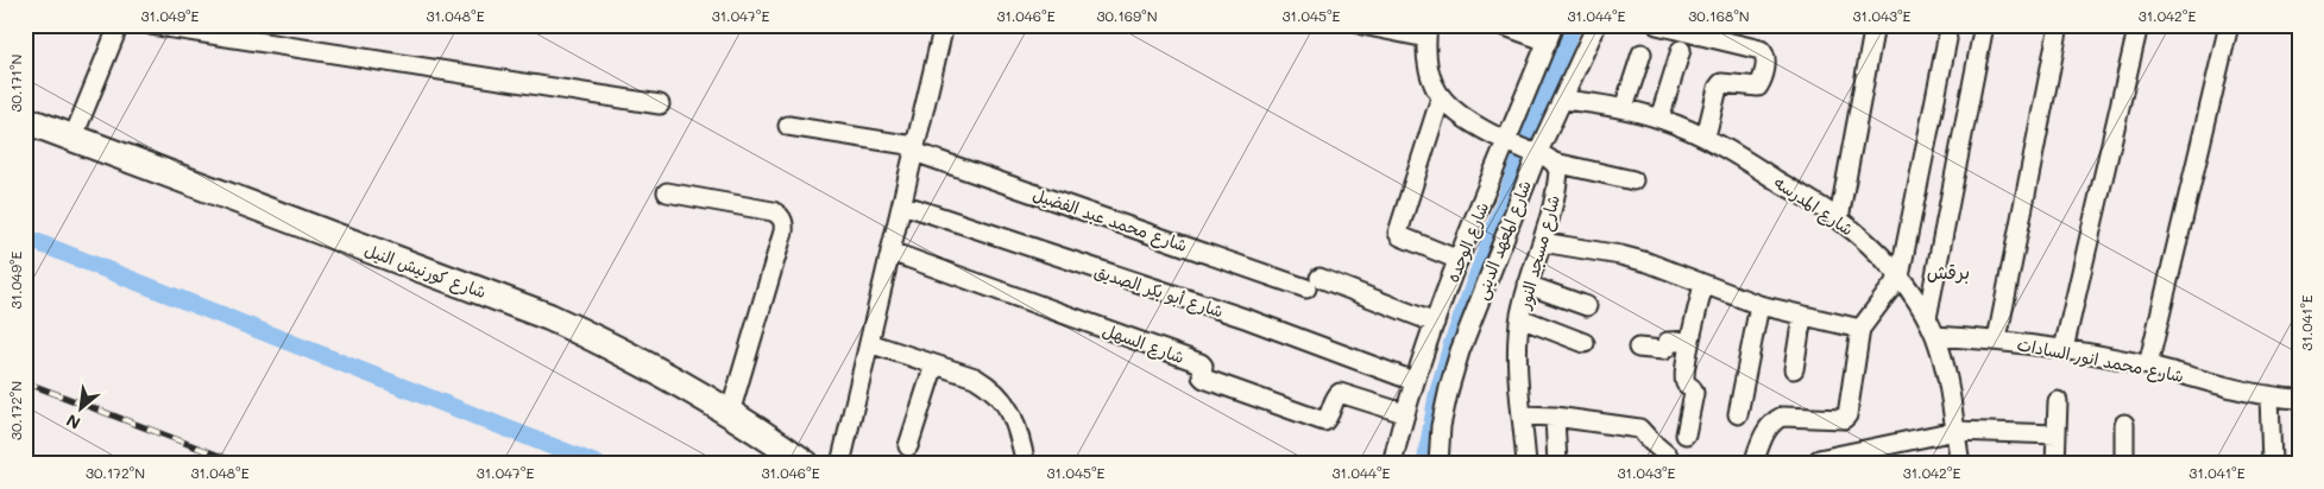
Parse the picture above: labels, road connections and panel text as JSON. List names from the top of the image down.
{
  "streets": {
    "main road": ["شارع كورنيش النيل"],
    "street": [
      "شارع المدرسه",
      "شارع محمد عبد الفضيل",
      "شارع المعهد الدينى",
      "شارع الوحده",
      "شارع مسجد النور",
      "شارع أبو بكر الصديق",
      "شارع السهل",
      "شارع محمد انور السادات"
    ]
  },
  "crossings": [
    ["شارع المدرسه", "شارع المعهد الدينى"],
    ["شارع المدرسه", "شارع محمد انور السادات"],
    ["شارع محمد عبد الفضيل", "شارع الوحده"],
    ["شارع الوحده", "شارع أبو بكر الصديق"],
    ["شارع الوحده", "شارع السهل"]
  ],
  "districts": ["برقش"],
  "north": "bottom left",
  "coordinates": [
    "31.049°E",
    "31.048°E",
    "31.047°E",
    "31.046°E",
    "30.169°N",
    "31.045°E",
    "31.044°E",
    "30.168°N",
    "31.043°E",
    "31.042°E",
    "30.171°N",
    "31.041°E",
    "30.172°N"
  ]
}
